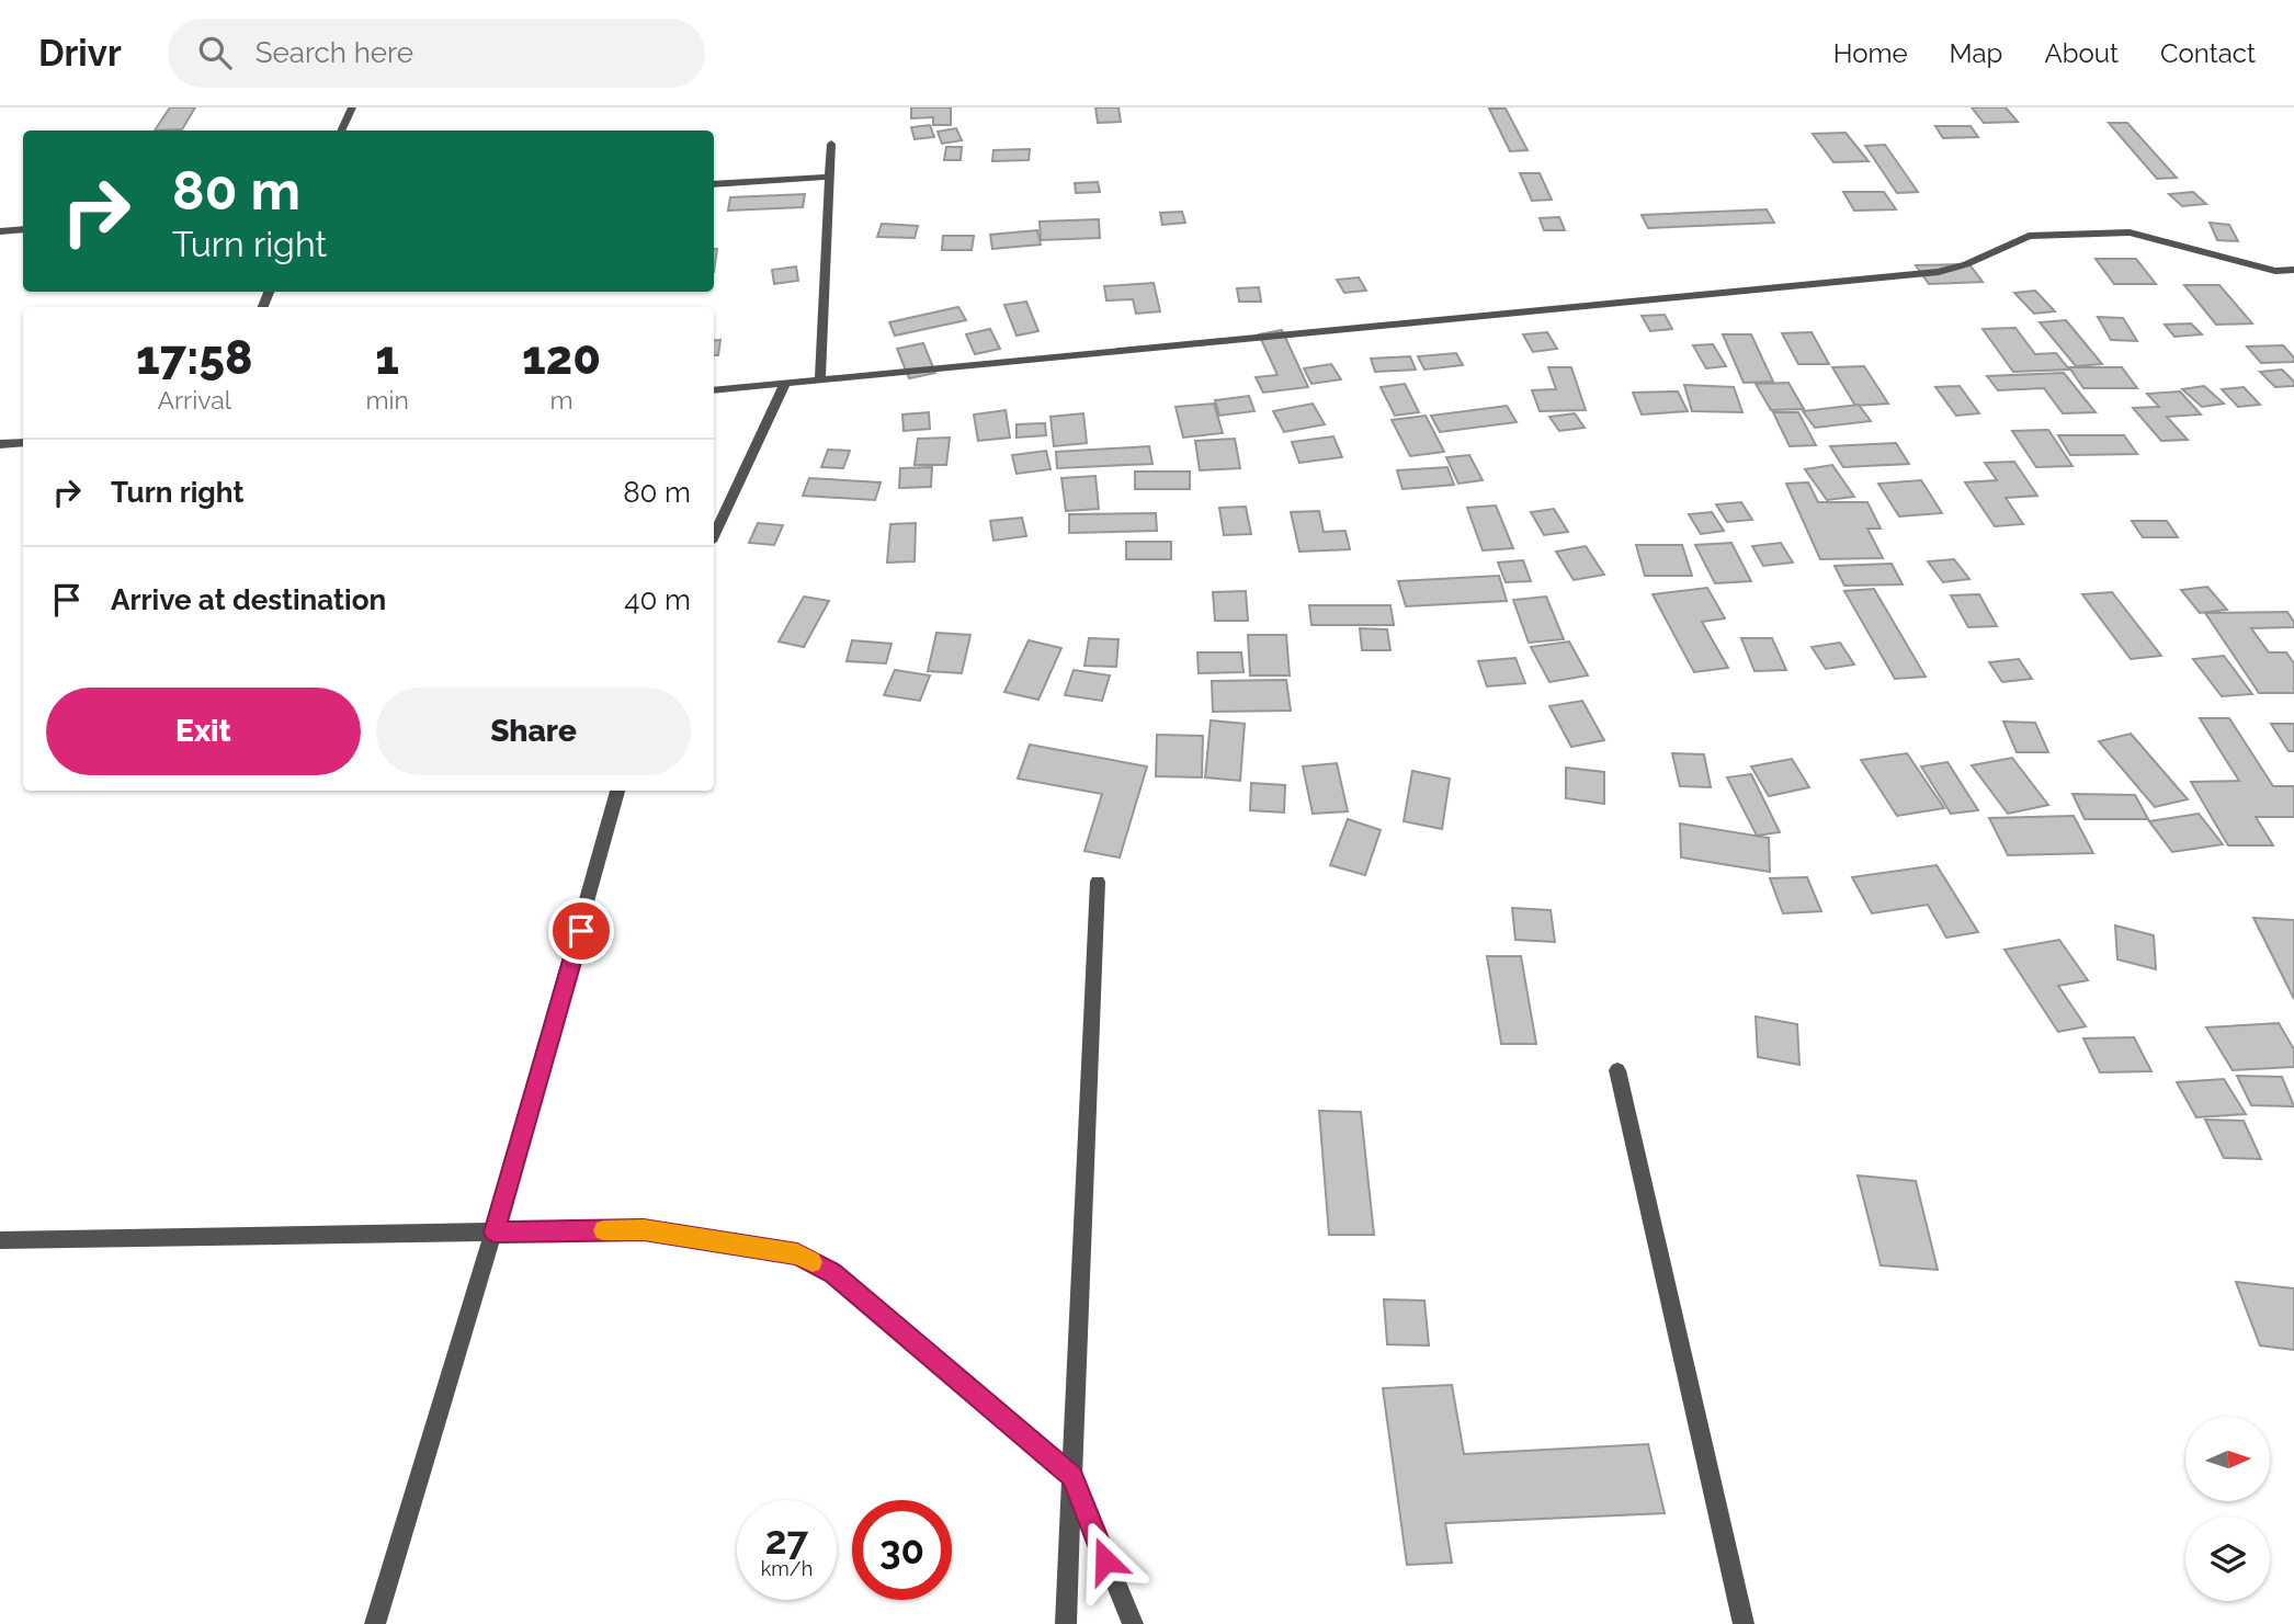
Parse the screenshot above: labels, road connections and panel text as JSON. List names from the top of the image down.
{
  "north": "right",
  "page": {
    "header": "Drivr",
    "search": "Search here",
    "nav": [
      "Home",
      "Map",
      "About",
      "Contact"
    ],
    "turn": ["80 m", "Turn right"],
    "eta": [
      "17:58",
      "Arrival",
      "1",
      "min",
      "120",
      "m"
    ],
    "list": [
      {
        "name": "Turn right",
        "value": "80 m"
      },
      {
        "name": "Arrive at destination",
        "value": "40 m"
      }
    ],
    "buttons": ["Exit", "Share"],
    "speed": "27 km/h",
    "limit": "30"
  }
}
